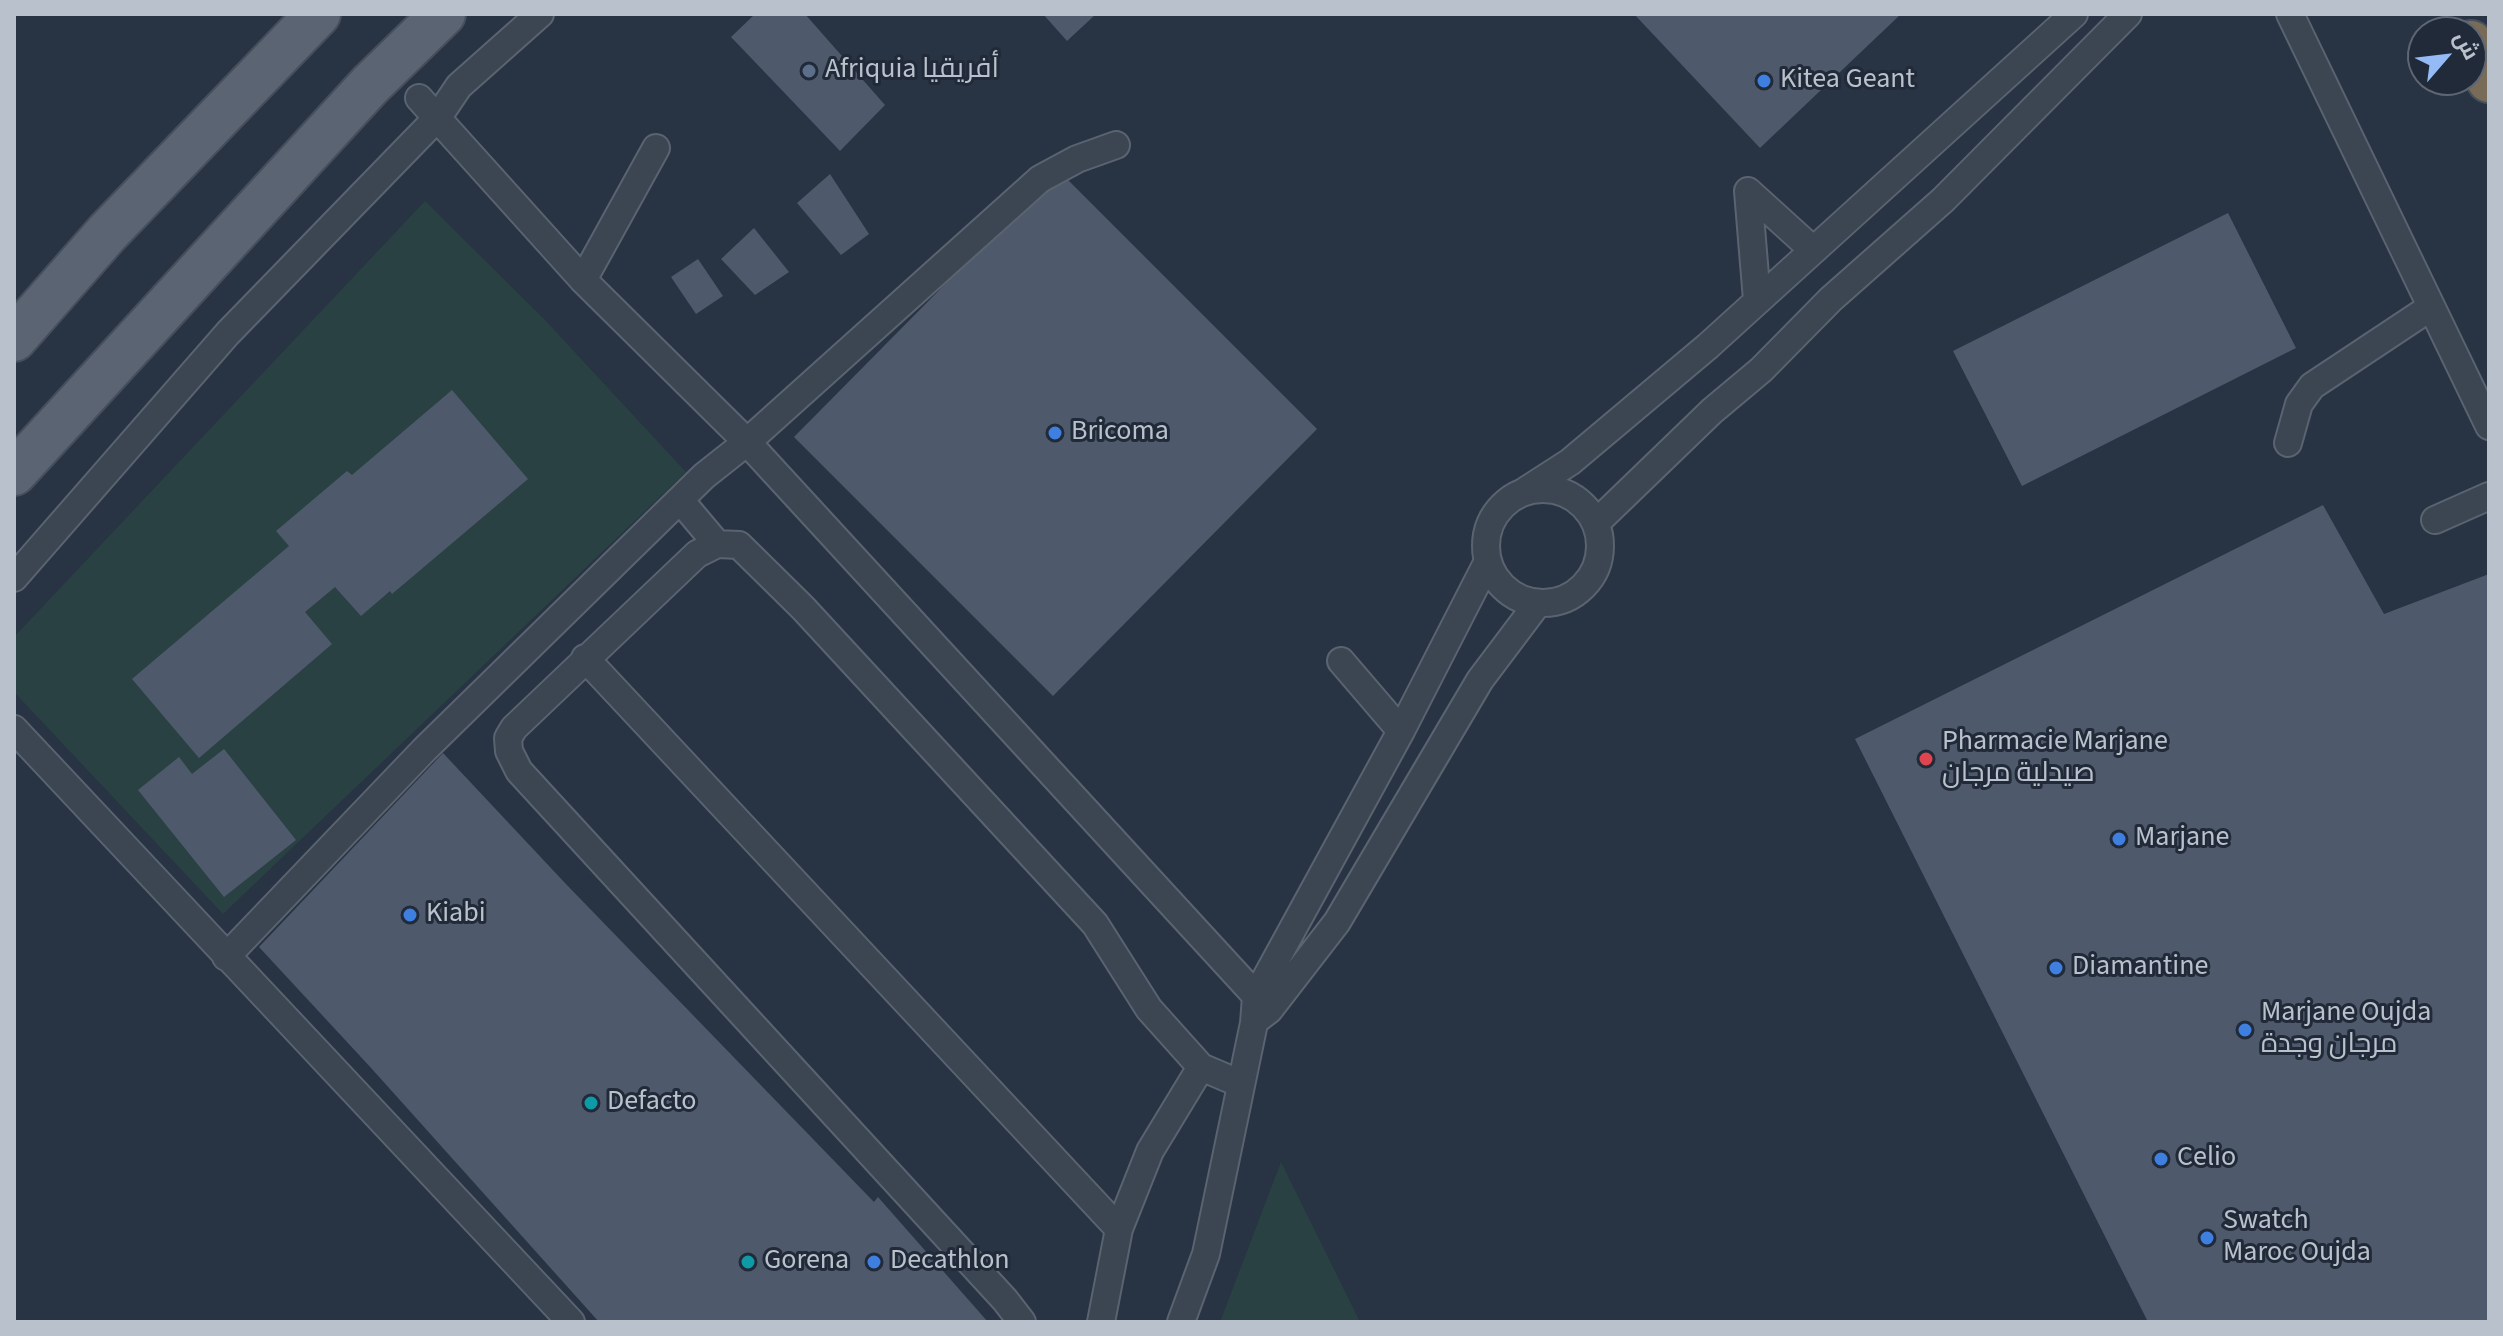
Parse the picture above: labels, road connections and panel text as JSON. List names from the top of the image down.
{
  "places": [
    "Afriquia أفريقيا",
    "Kitea Geant",
    "Bricoma",
    "Pharmacie Marjane صيدلية مرجان",
    "Marjane",
    "Kiabi",
    "Diamantine",
    "Marjane Oujda مرجان وجدة",
    "Defacto",
    "Celio",
    "Swatch Maroc Oujda",
    "Gorena",
    "Decathlon"
  ],
  "north": "top right"
}
